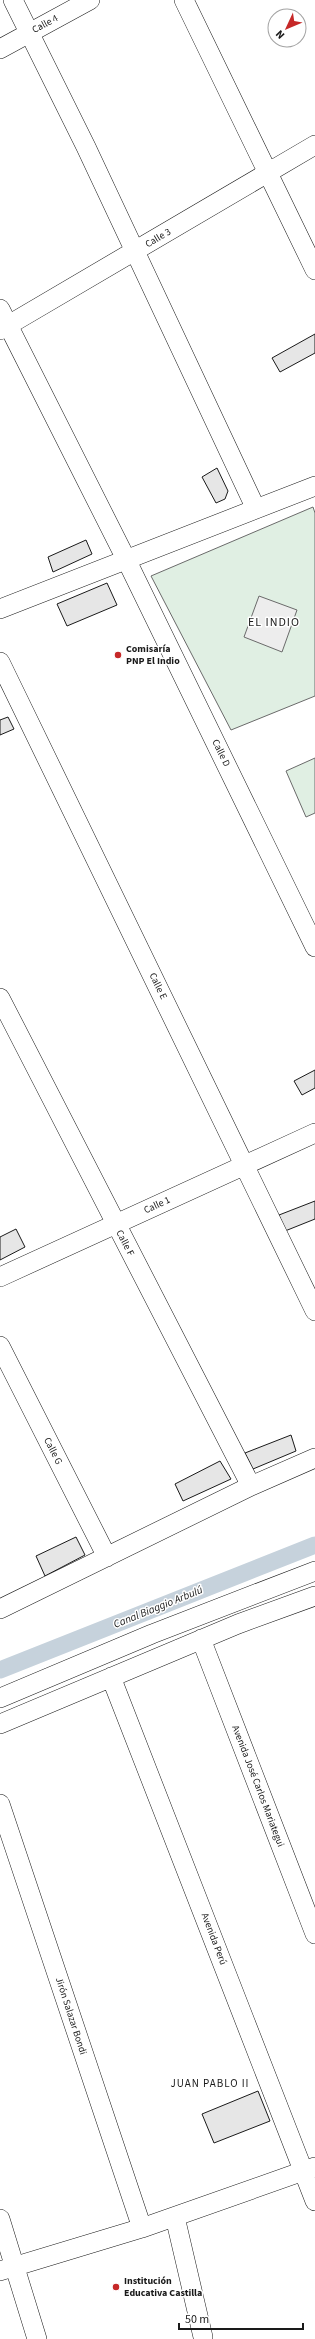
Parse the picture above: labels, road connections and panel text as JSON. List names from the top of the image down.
{
  "streets": {
    "street": [
      "Calle 4",
      "Calle 3",
      "Calle D",
      "Calle E",
      "Calle 1",
      "Calle F",
      "Calle G",
      "Avenida José Carlos Mariategui",
      "Avenida Perú",
      "Jirón Salazar Bondi"
    ]
  },
  "crossings": [
    ["Calle 3", "Calle D"],
    ["Calle E", "Calle 1"],
    ["Calle 1", "Calle F"]
  ],
  "districts": ["EL INDIO", "JUAN PABLO II"],
  "water": ["Canal Biaggio Arbulú"],
  "places": ["Comisaría PNP El Indio", "Institución Educativa Castilla"],
  "scale_bar": "50 m",
  "north": "bottom left"
}
